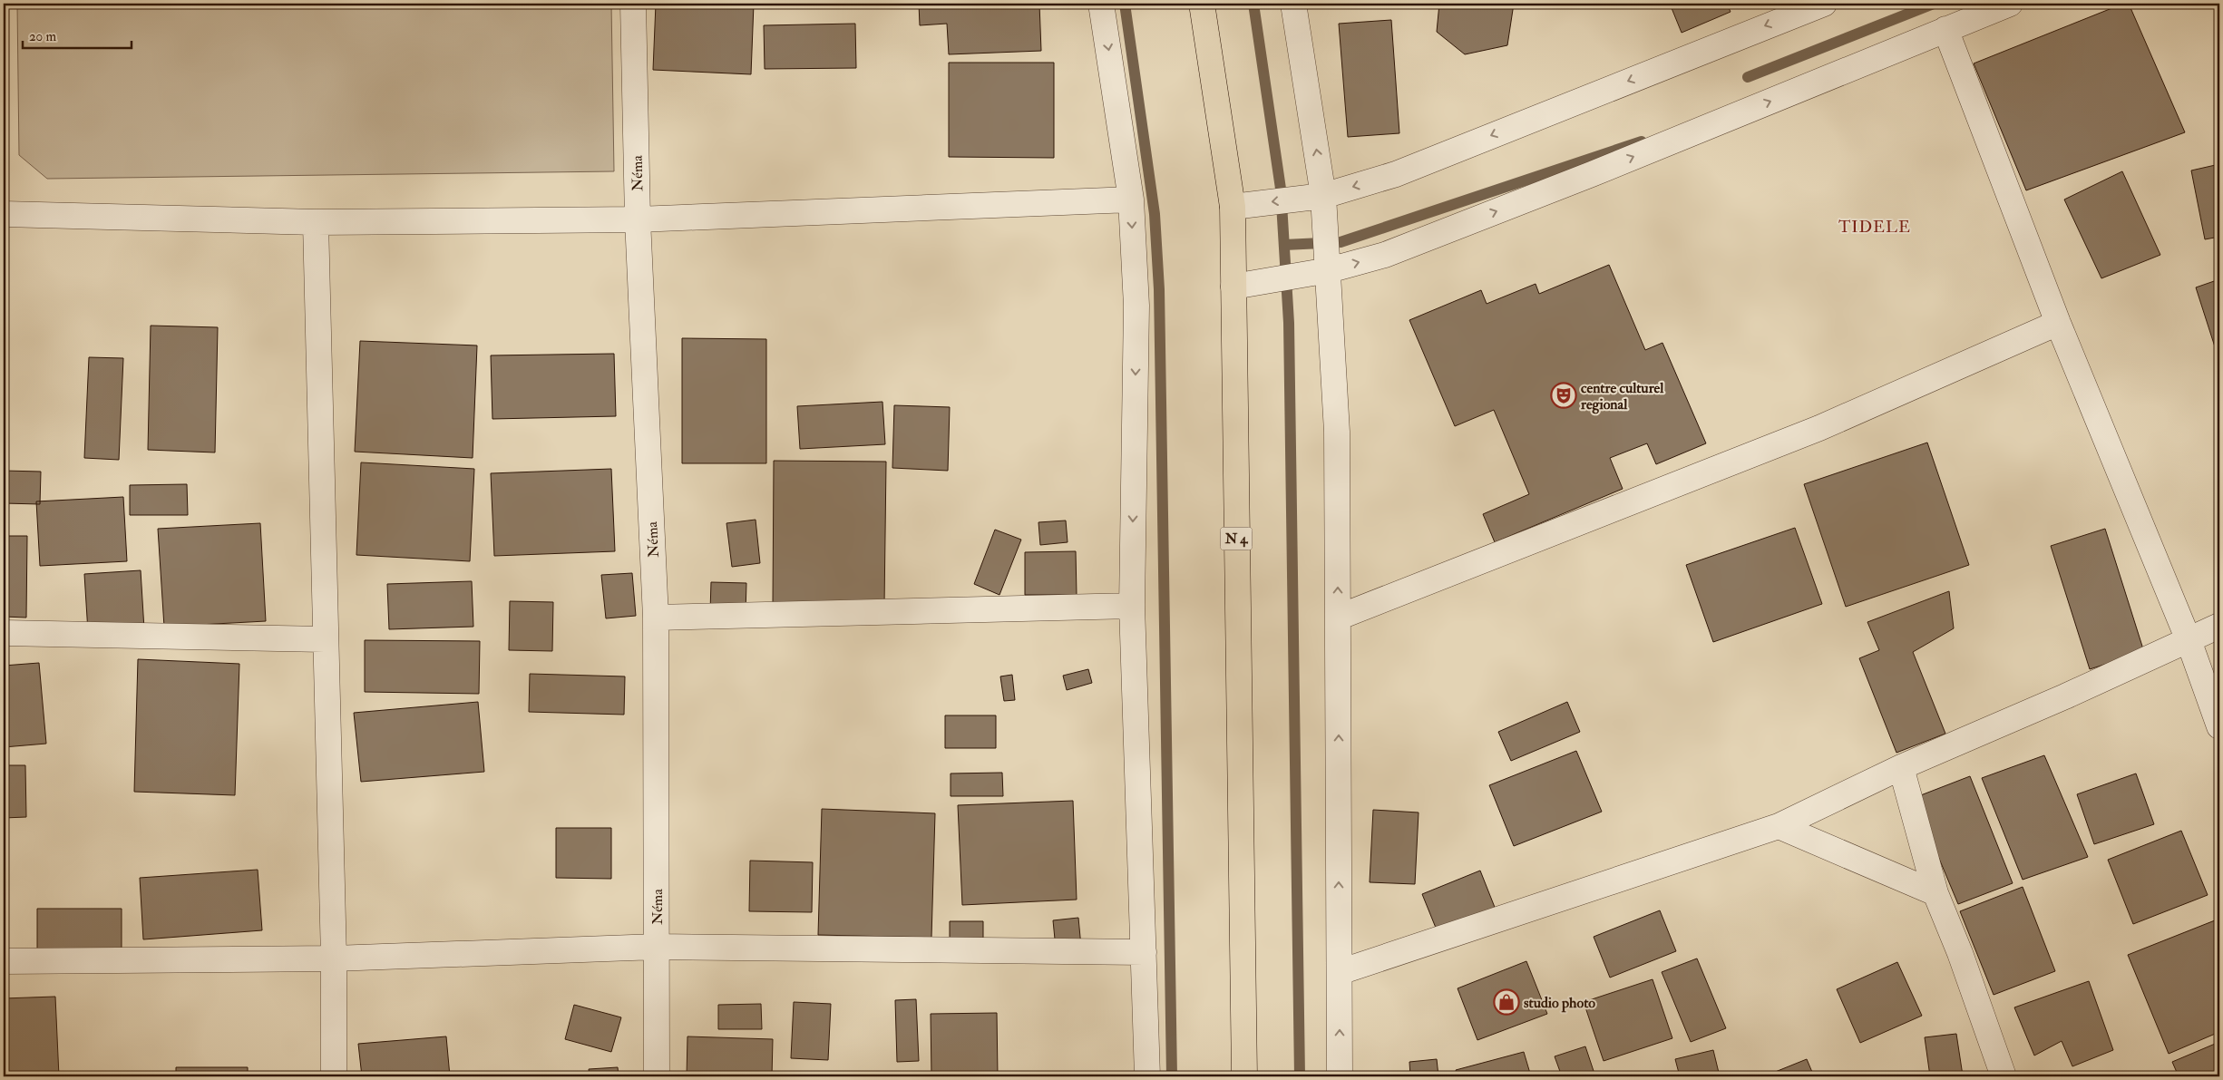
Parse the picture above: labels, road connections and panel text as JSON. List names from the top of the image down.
{
  "streets": {
    "highway": ["N 4"],
    "street": ["Néma"]
  },
  "districts": ["TIDELE"],
  "places": {
    "theatre": ["centre culturel regional"],
    "shop": ["studio photo"]
  },
  "scale_bar": "20 m"
}
